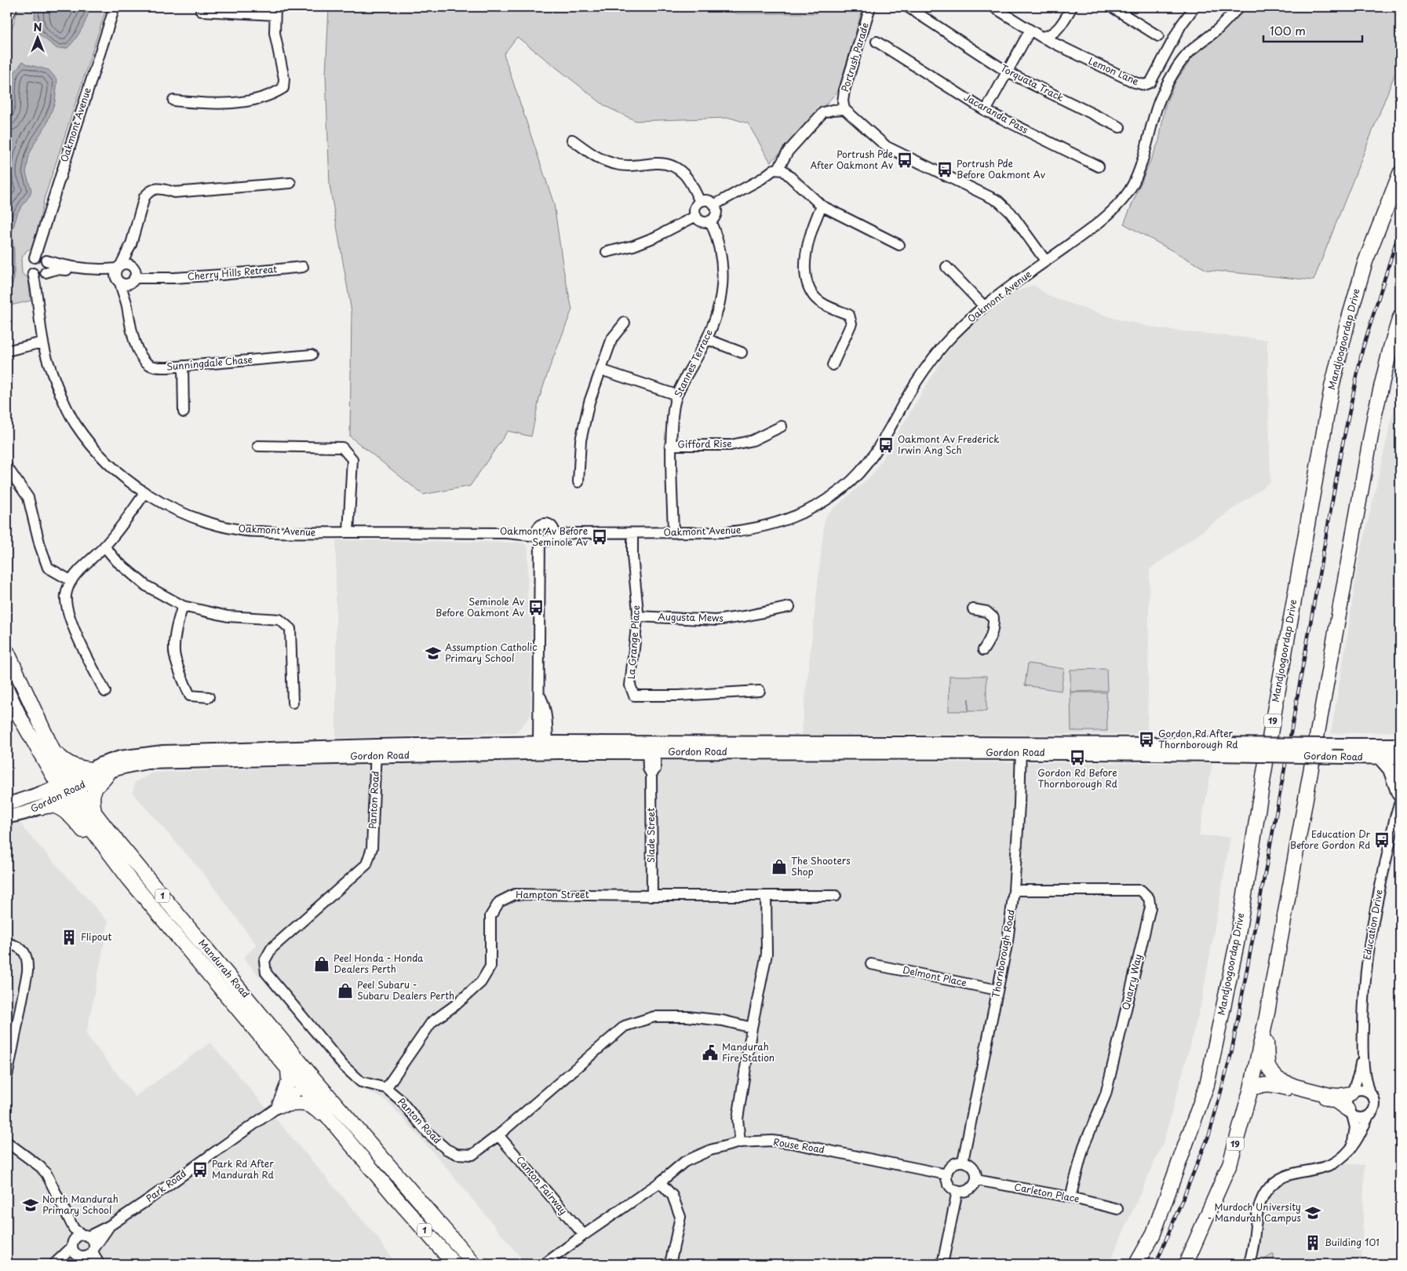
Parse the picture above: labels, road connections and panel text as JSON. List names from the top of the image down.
{
  "streets": {
    "highway": [
      "Mandjoogoordap Drive",
      "19",
      "1",
      "Mandurah Road"
    ],
    "main road": ["Gordon Road"],
    "street": [
      "Portrush Parade",
      "Lemon Lane",
      "Torquata Track",
      "Jacaranda Pass",
      "Oakmont Avenue",
      "Cherry Hills Retreat",
      "Sunningdale Chase",
      "Stannes Terrace",
      "Gifford Rise",
      "Augusta Mews",
      "La Grange Place",
      "Panton Road",
      "Slade Street",
      "Hampton Street",
      "Education Drive",
      "Thornborough Road",
      "Delmont Place",
      "Quarry Way",
      "Rouse Road",
      "Canton Fairway",
      "Park Road",
      "Carleton Place"
    ]
  },
  "crossings": [
    ["Oakmont Avenue", "Cherry Hills Retreat"],
    ["Oakmont Avenue", "Stannes Terrace"],
    ["Oakmont Avenue", "La Grange Place"],
    ["Cherry Hills Retreat", "Sunningdale Chase"],
    ["Stannes Terrace", "Gifford Rise"],
    ["Augusta Mews", "La Grange Place"],
    ["Gordon Road", "Panton Road"],
    ["Gordon Road", "Slade Street"],
    ["Gordon Road", "Education Drive"],
    ["Gordon Road", "Thornborough Road"],
    ["Gordon Road", "Mandurah Road"],
    ["Panton Road", "Hampton Street"],
    ["Panton Road", "Canton Fairway"],
    ["Slade Street", "Hampton Street"],
    ["Thornborough Road", "Delmont Place"],
    ["Thornborough Road", "Quarry Way"],
    ["Thornborough Road", "Rouse Road"],
    ["Thornborough Road", "Carleton Place"],
    ["Mandurah Road", "Park Road"],
    ["Quarry Way", "Carleton Place"],
    ["Rouse Road", "Canton Fairway"],
    ["Rouse Road", "Carleton Place"]
  ],
  "places": {
    "bus stop": [
      "Portrush Pde After Oakmont Av",
      "Portrush Pde Before Oakmont Av",
      "Oakmont Av Frederick Irwin Ang Sch",
      "Oakmont Av Before Seminole Av",
      "Seminole Av Before Oakmont Av",
      "Gordon Rd After Thornborough Rd",
      "Gordon Rd Before Thornborough Rd",
      "Education Dr Before Gordon Rd",
      "Park Rd After Mandurah Rd"
    ],
    "school or university": ["Assumption Catholic Primary School", "North Mandurah Primary School", "Murdoch University - Mandurah Campus"],
    "shop": ["The Shooters Shop", "Peel Honda - Honda Dealers Perth", "Peel Subaru - Subaru Dealers Perth"],
    "building": ["Flipout", "Building 101"],
    "public building": ["Mandurah Fire Station"]
  },
  "scale_bar": "100 m",
  "north": "top"
}
